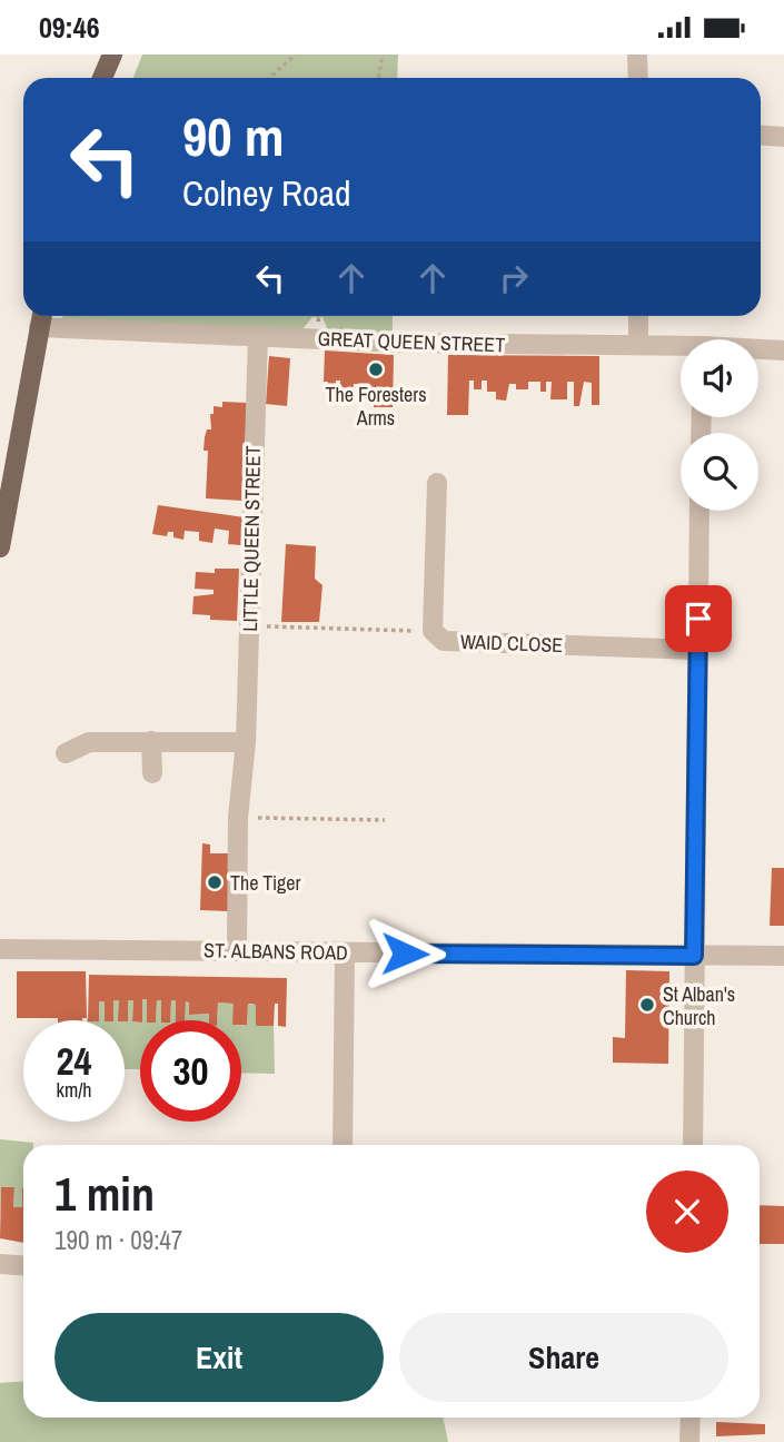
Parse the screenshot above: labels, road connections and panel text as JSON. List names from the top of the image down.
{
  "streets": {
    "street": [
      "GREAT QUEEN STREET",
      "LITTLE QUEEN STREET",
      "WAID CLOSE",
      "ST. ALBANS ROAD"
    ]
  },
  "crossings": [
    ["GREAT QUEEN STREET", "LITTLE QUEEN STREET"],
    ["LITTLE QUEEN STREET", "ST. ALBANS ROAD"]
  ],
  "places": ["The Foresters Arms", "The Tiger", "St Alban's Church"],
  "page": {
    "status": "09:46",
    "turn": ["90 m", "Colney Road"],
    "speed": "24 km/h",
    "limit": "30",
    "heading": ["1 min", "190 m · 09:47"],
    "buttons": ["Exit", "Share"]
  }
}
